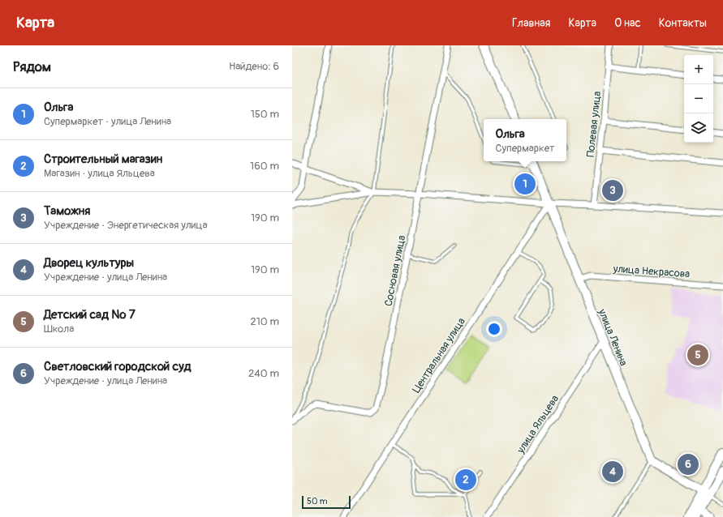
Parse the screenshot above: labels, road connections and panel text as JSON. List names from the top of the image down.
{
  "streets": {
    "street": [
      "Полевая улица",
      "Сосновая улица",
      "улица Некрасова",
      "улица Ленина",
      "Центральная улица",
      "улица Яльцева"
    ]
  },
  "crossings": [
    ["улица Некрасова", "улица Ленина"],
    ["улица Ленина", "Центральная улица"],
    ["улица Ленина", "улица Яльцева"]
  ],
  "scale_bar": "50 m",
  "page": {
    "header": "Карта",
    "nav": [
      "Главная",
      "Карта",
      "О нас",
      "Контакты"
    ],
    "heading": ["Рядом", "Найдено: 6"],
    "map_buttons": ["+", "−"],
    "list": [
      {
        "mark": "1",
        "name": "Ольга",
        "note": "Супермаркет · улица Ленина",
        "value": "150 m"
      },
      {
        "mark": "2",
        "name": "Строительный магазин",
        "note": "Магазин · улица Яльцева",
        "value": "160 m"
      },
      {
        "mark": "3",
        "name": "Таможня",
        "note": "Учреждение · Энергетическая улица",
        "value": "190 m"
      },
      {
        "mark": "4",
        "name": "Дворец культуры",
        "note": "Учреждение · улица Ленина",
        "value": "190 m"
      },
      {
        "mark": "5",
        "name": "Детский сад № 7",
        "note": "Школа",
        "value": "210 m"
      },
      {
        "mark": "6",
        "name": "Светловский городской суд",
        "note": "Учреждение · улица Ленина",
        "value": "240 m"
      }
    ],
    "popup": ["Ольга", "Супермаркет"],
    "pins": [
      "1",
      "3",
      "5",
      "6",
      "4",
      "2"
    ],
    "scale": "50 m"
  }
}
